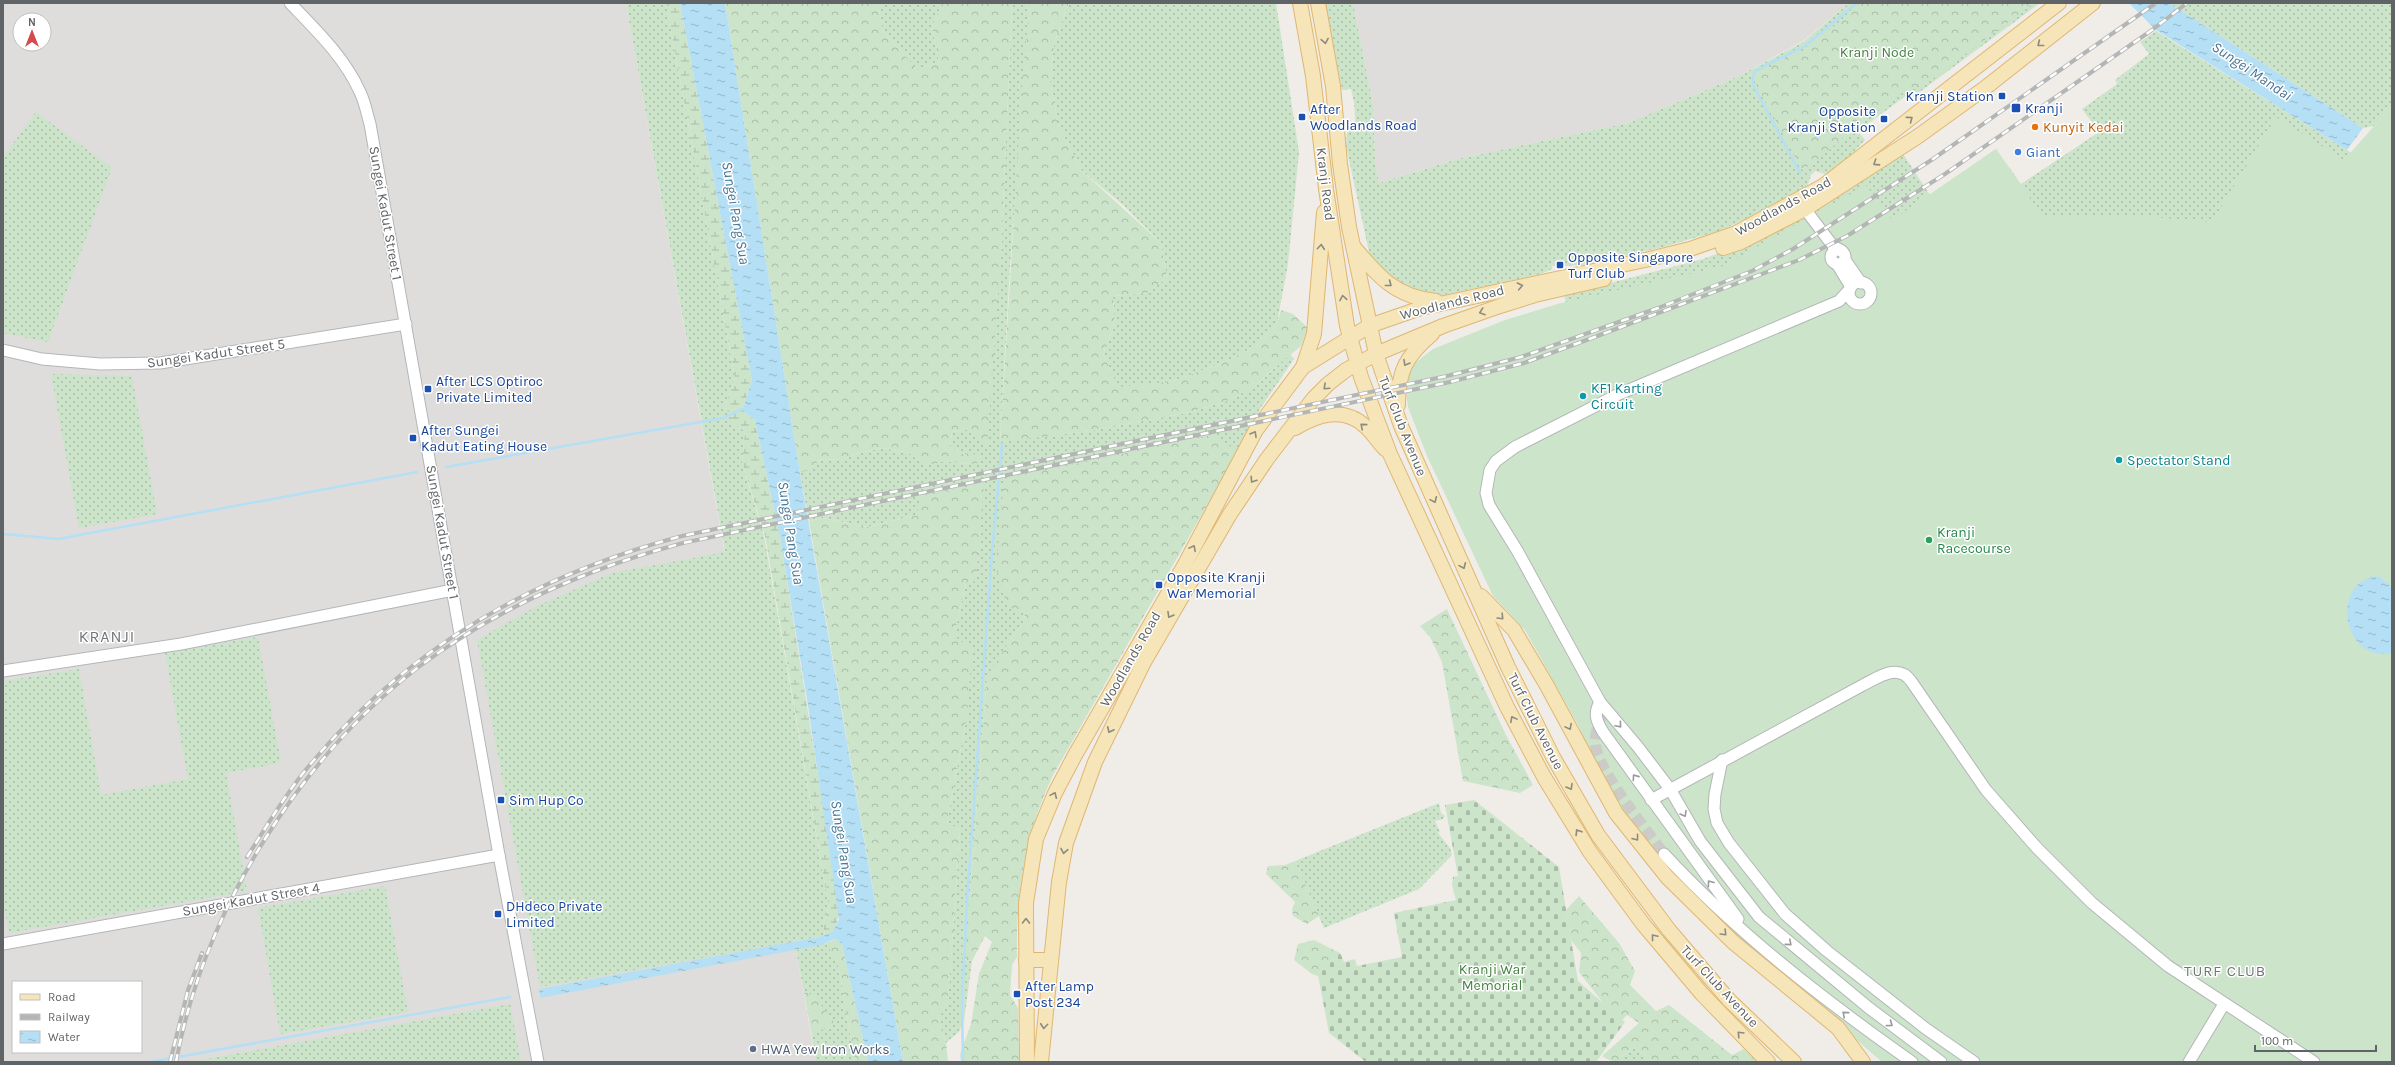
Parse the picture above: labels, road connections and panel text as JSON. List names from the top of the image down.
{
  "streets": {
    "main road": ["Kranji Road", "Woodlands Road", "Turf Club Avenue"],
    "street": ["Sungei Kadut Street 1", "Sungei Kadut Street 5", "Sungei Kadut Street 4"]
  },
  "crossings": [
    ["Kranji Road", "Woodlands Road"],
    ["Kranji Road", "Turf Club Avenue"],
    ["Woodlands Road", "Turf Club Avenue"],
    ["Sungei Kadut Street 1", "Sungei Kadut Street 5"],
    ["Sungei Kadut Street 1", "Sungei Kadut Street 4"]
  ],
  "districts": ["KRANJI", "TURF CLUB"],
  "water": ["Sungei Mandai", "Sungei Pang Sua"],
  "parks": ["Kranji Node", "Kranji War Memorial"],
  "places": {
    "transit": [
      "Kranji Station",
      "Kranji",
      "After Woodlands Road",
      "Opposite Kranji Station",
      "Opposite Singapore Turf Club",
      "After LCS Optiroc Private Limited",
      "After Sungei Kadut Eating House",
      "Opposite Kranji War Memorial",
      "Sim Hup Co",
      "DHdeco Private Limited",
      "After Lamp Post 234"
    ],
    "other": [
      "Kunyit Kedai",
      "Giant",
      "KF1 Karting Circuit",
      "Spectator Stand",
      "Kranji Racecourse",
      "HWA Yew Iron Works"
    ]
  },
  "legend": ["Road", "Railway", "Water"],
  "scale_bar": "100 m",
  "north": "top"
}
